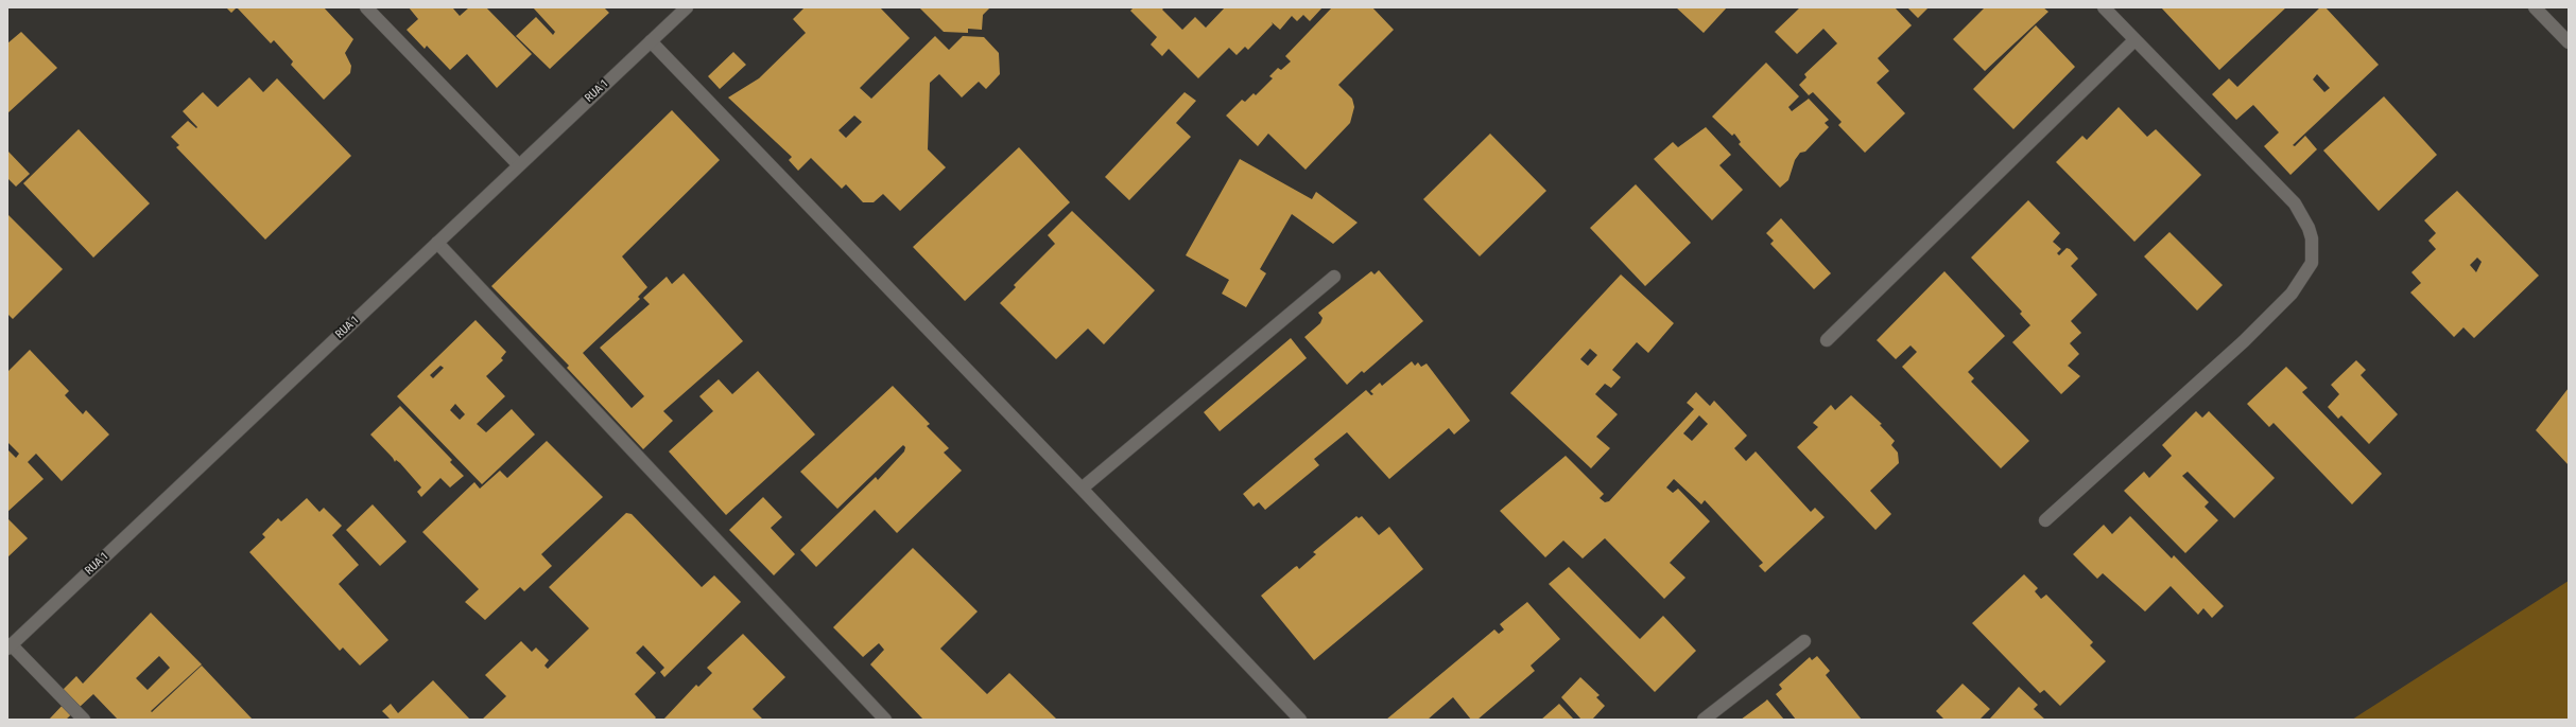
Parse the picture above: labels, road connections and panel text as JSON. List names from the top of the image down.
{
  "streets": {
    "street": ["RUA 1"]
  }
}
